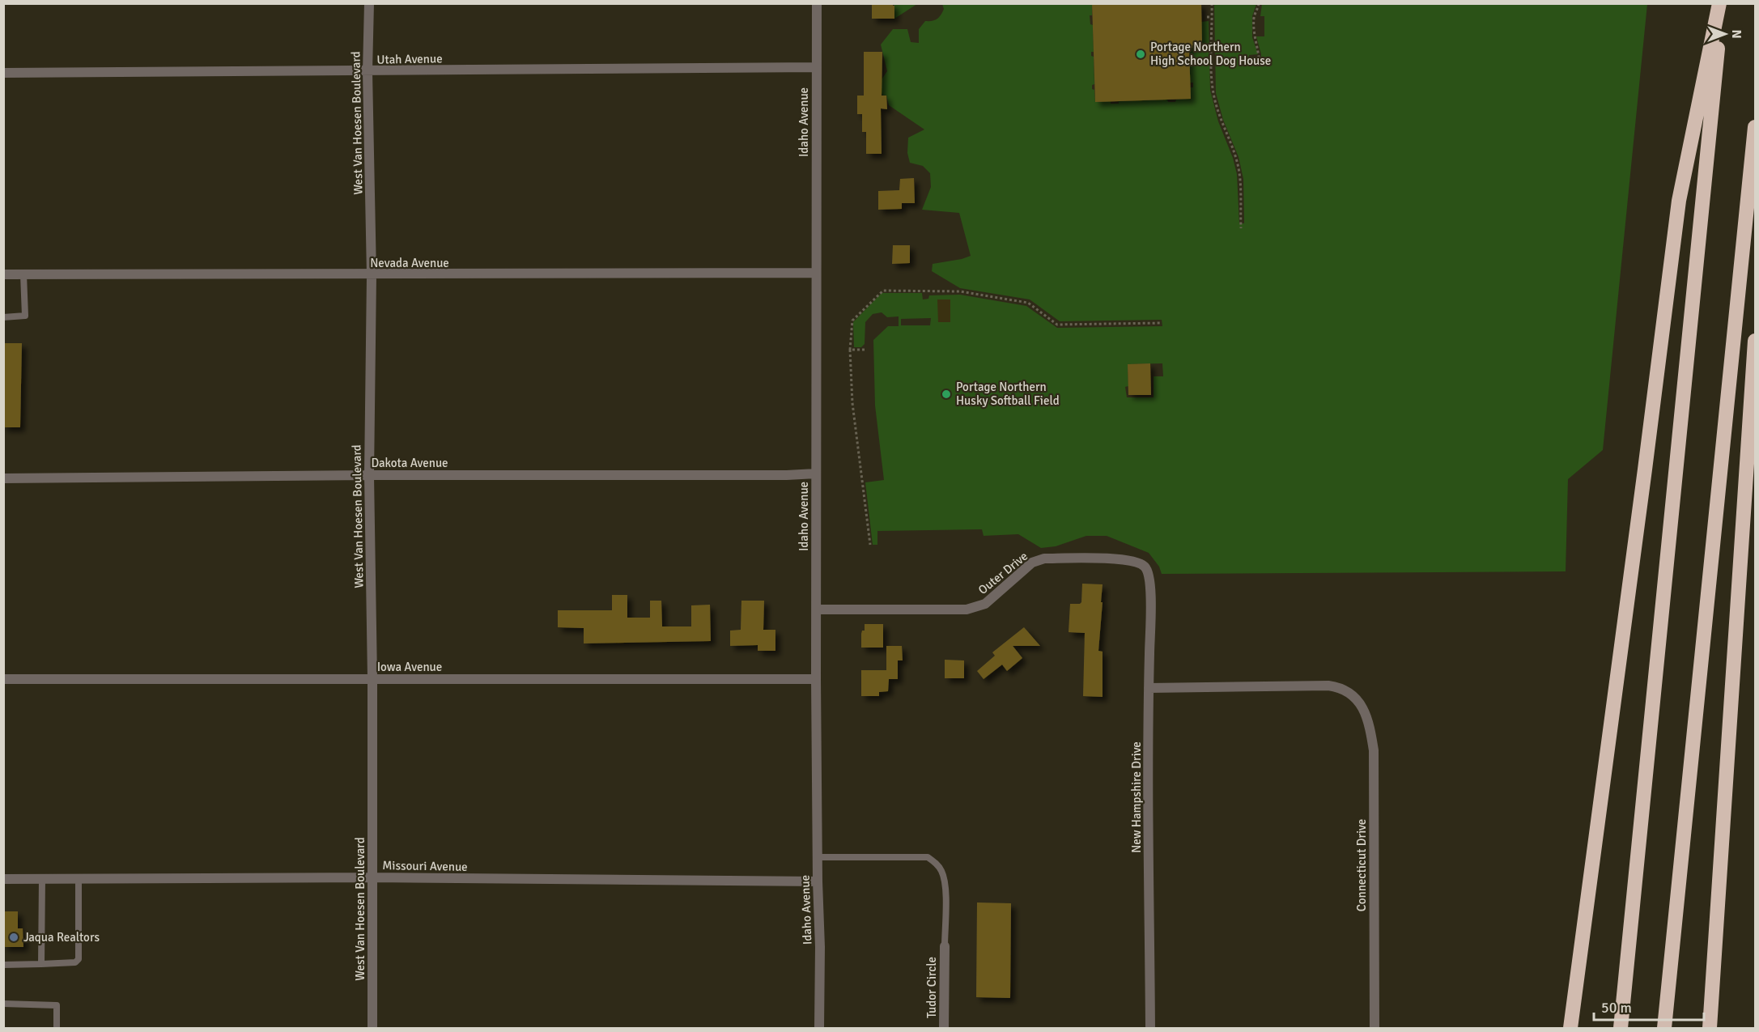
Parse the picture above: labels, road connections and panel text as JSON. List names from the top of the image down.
{
  "streets": {
    "street": [
      "Utah Avenue",
      "Idaho Avenue",
      "West Van Hoesen Boulevard",
      "Nevada Avenue",
      "Dakota Avenue",
      "Outer Drive",
      "Iowa Avenue",
      "New Hampshire Drive",
      "Connecticut Drive",
      "Missouri Avenue",
      "Tudor Circle"
    ]
  },
  "crossings": [
    ["Utah Avenue", "Idaho Avenue"],
    ["Utah Avenue", "West Van Hoesen Boulevard"],
    ["Idaho Avenue", "Nevada Avenue"],
    ["Idaho Avenue", "Dakota Avenue"],
    ["Idaho Avenue", "Outer Drive"],
    ["Idaho Avenue", "Iowa Avenue"],
    ["Idaho Avenue", "Missouri Avenue"],
    ["West Van Hoesen Boulevard", "Nevada Avenue"],
    ["West Van Hoesen Boulevard", "Dakota Avenue"],
    ["West Van Hoesen Boulevard", "Iowa Avenue"],
    ["West Van Hoesen Boulevard", "Missouri Avenue"],
    ["Outer Drive", "New Hampshire Drive"],
    ["New Hampshire Drive", "Connecticut Drive"]
  ],
  "places": ["Portage Northern High School Dog House", "Portage Northern Husky Softball Field", "Jaqua Realtors"],
  "scale_bar": "50 m",
  "north": "right"
}
